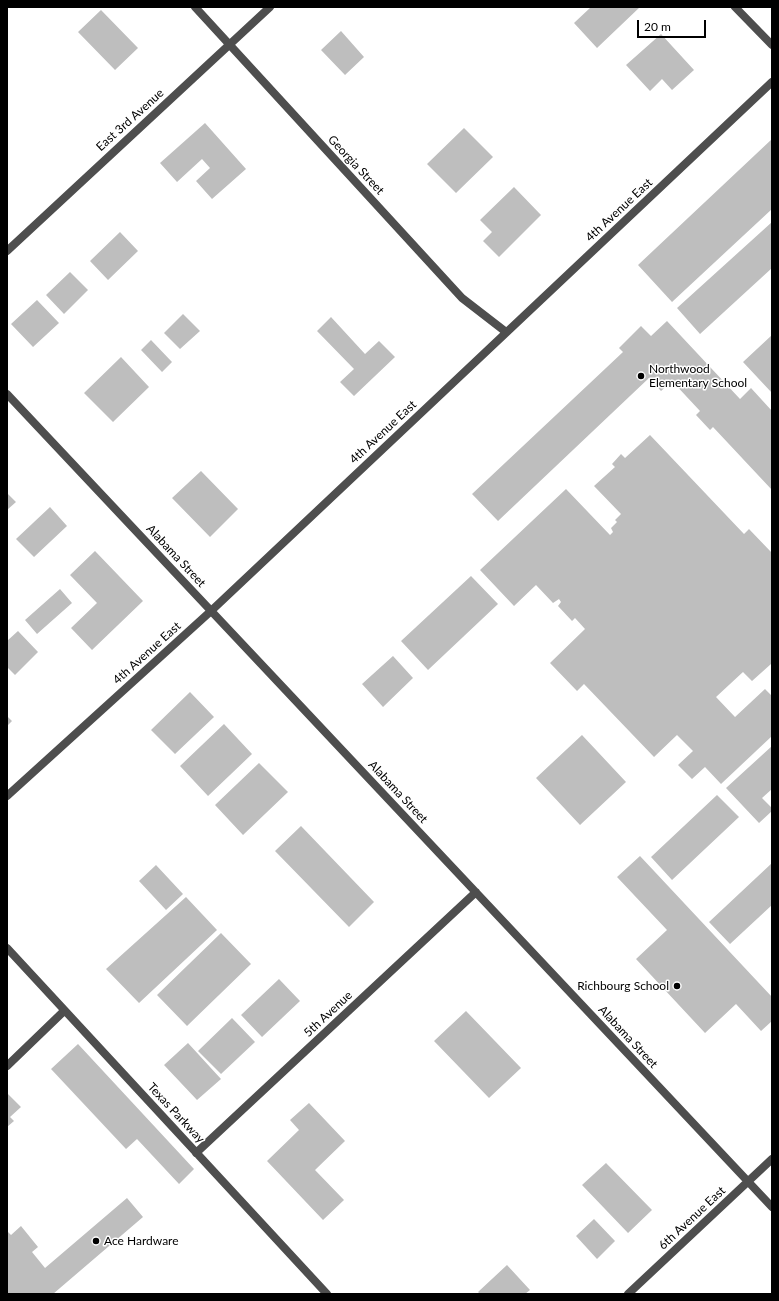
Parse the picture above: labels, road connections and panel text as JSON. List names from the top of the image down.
{
  "streets": {
    "street": [
      "East 3rd Avenue",
      "Georgia Street",
      "4th Avenue East",
      "Alabama Street",
      "5th Avenue",
      "Texas Parkway",
      "6th Avenue East"
    ]
  },
  "crossings": [
    ["East 3rd Avenue", "Georgia Street"],
    ["Georgia Street", "4th Avenue East"],
    ["4th Avenue East", "Alabama Street"],
    ["Alabama Street", "5th Avenue"],
    ["Alabama Street", "6th Avenue East"],
    ["5th Avenue", "Texas Parkway"]
  ],
  "places": ["Northwood Elementary School", "Richbourg School", "Ace Hardware"],
  "scale_bar": "20 m"
}
